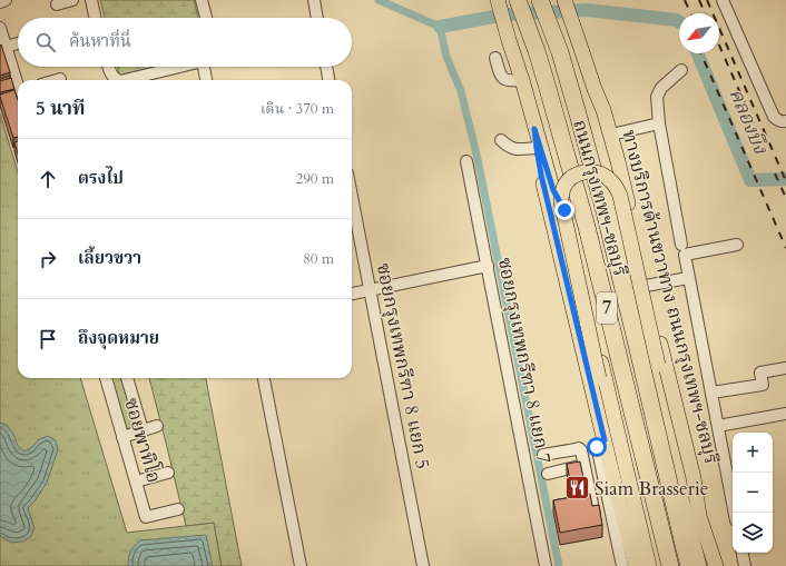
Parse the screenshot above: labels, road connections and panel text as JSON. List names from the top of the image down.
{
  "streets": {
    "highway": ["ถนนกรุงเทพฯ-ชลบุรี", "7"],
    "main road": ["ทางบริการด้านขวาทาง ถนนกรุงเทพฯ-ชลบุรี"],
    "street": ["ซอยกรุงเทพกรีฑา 8 แยก 7", "ซอยกรุงเทพกรีฑา 8 แยก 5", "ซอยพาทิโอ"]
  },
  "water": ["คลองบึง"],
  "places": {
    "restaurant": ["Siam Brasserie"]
  },
  "north": "bottom left",
  "page": {
    "search": "ค้นหาที่นี่",
    "heading": ["5 นาที", "เดิน · 370 m"],
    "list": [
      ["ตรงไป", "290 m"],
      ["เลี้ยวขวา", "80 m"],
      "ถึงจุดหมาย"
    ],
    "map_buttons": ["+", "−"]
  }
}
